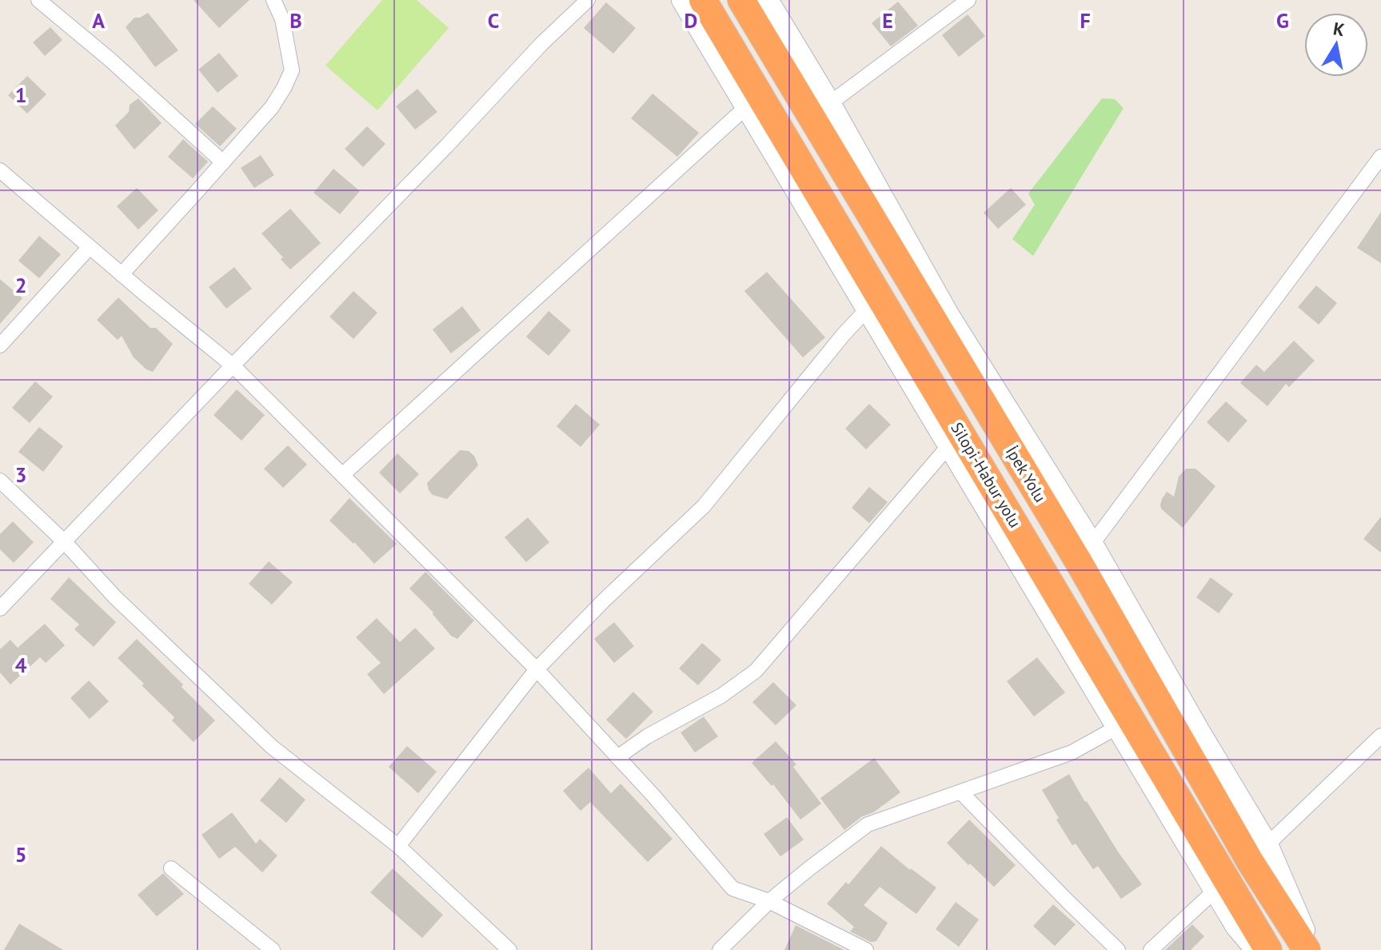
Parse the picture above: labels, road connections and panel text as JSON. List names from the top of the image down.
{
  "streets": {
    "highway": ["İpek Yolu", "Silopi-Habur yolu"]
  },
  "north": "top",
  "grid": {
    "columns": [
      "A",
      "B",
      "C",
      "D",
      "E",
      "F",
      "G"
    ],
    "rows": [
      "1",
      "2",
      "3",
      "4",
      "5"
    ]
  }
}
